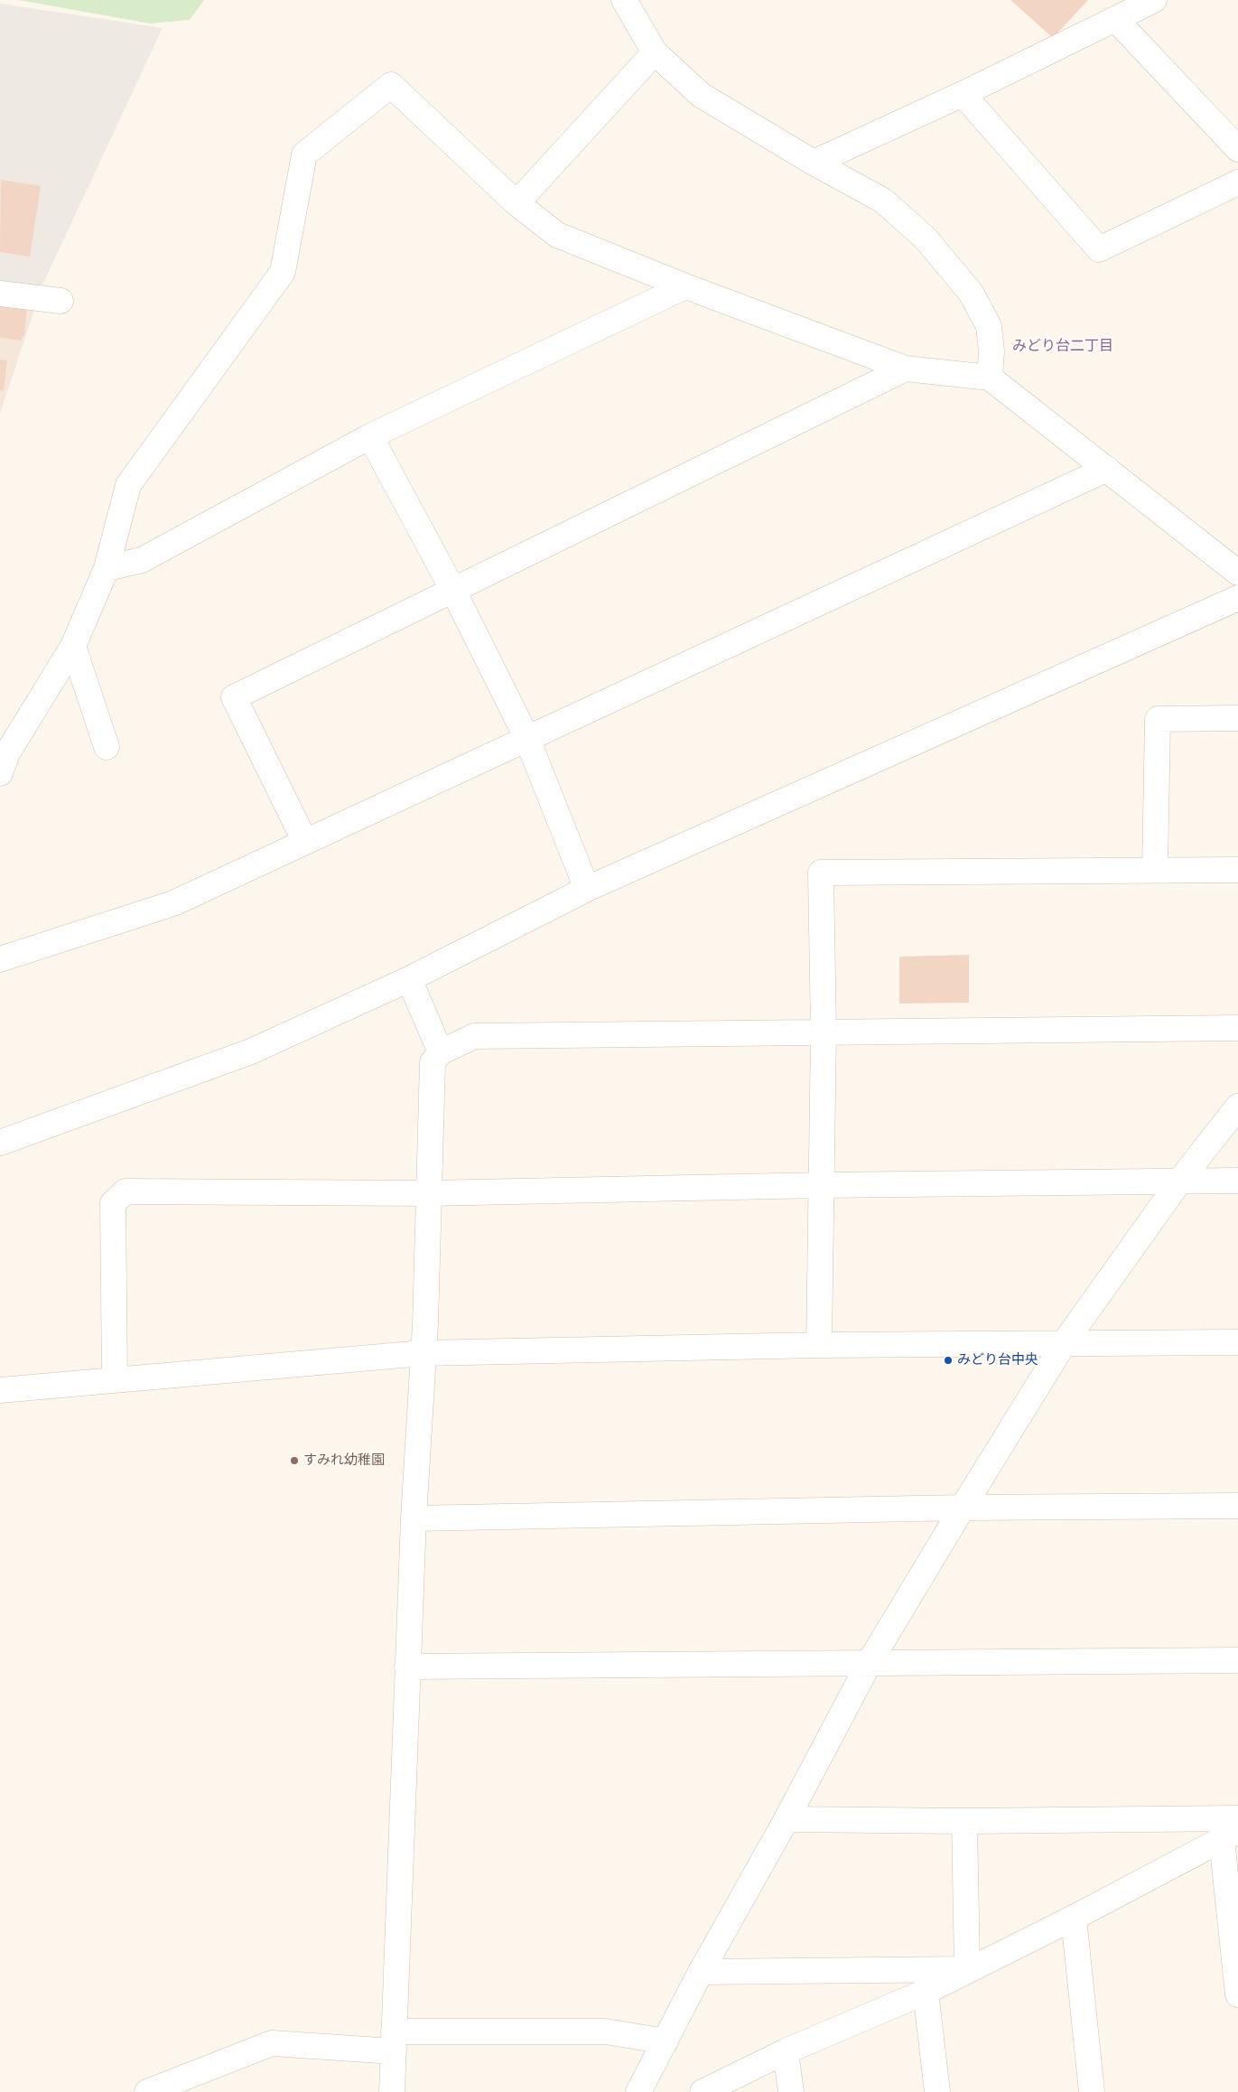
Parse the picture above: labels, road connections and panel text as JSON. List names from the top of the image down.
{
  "districts": ["みどり台二丁目"],
  "places": ["みどり台中央", "すみれ幼稚園"]
}
